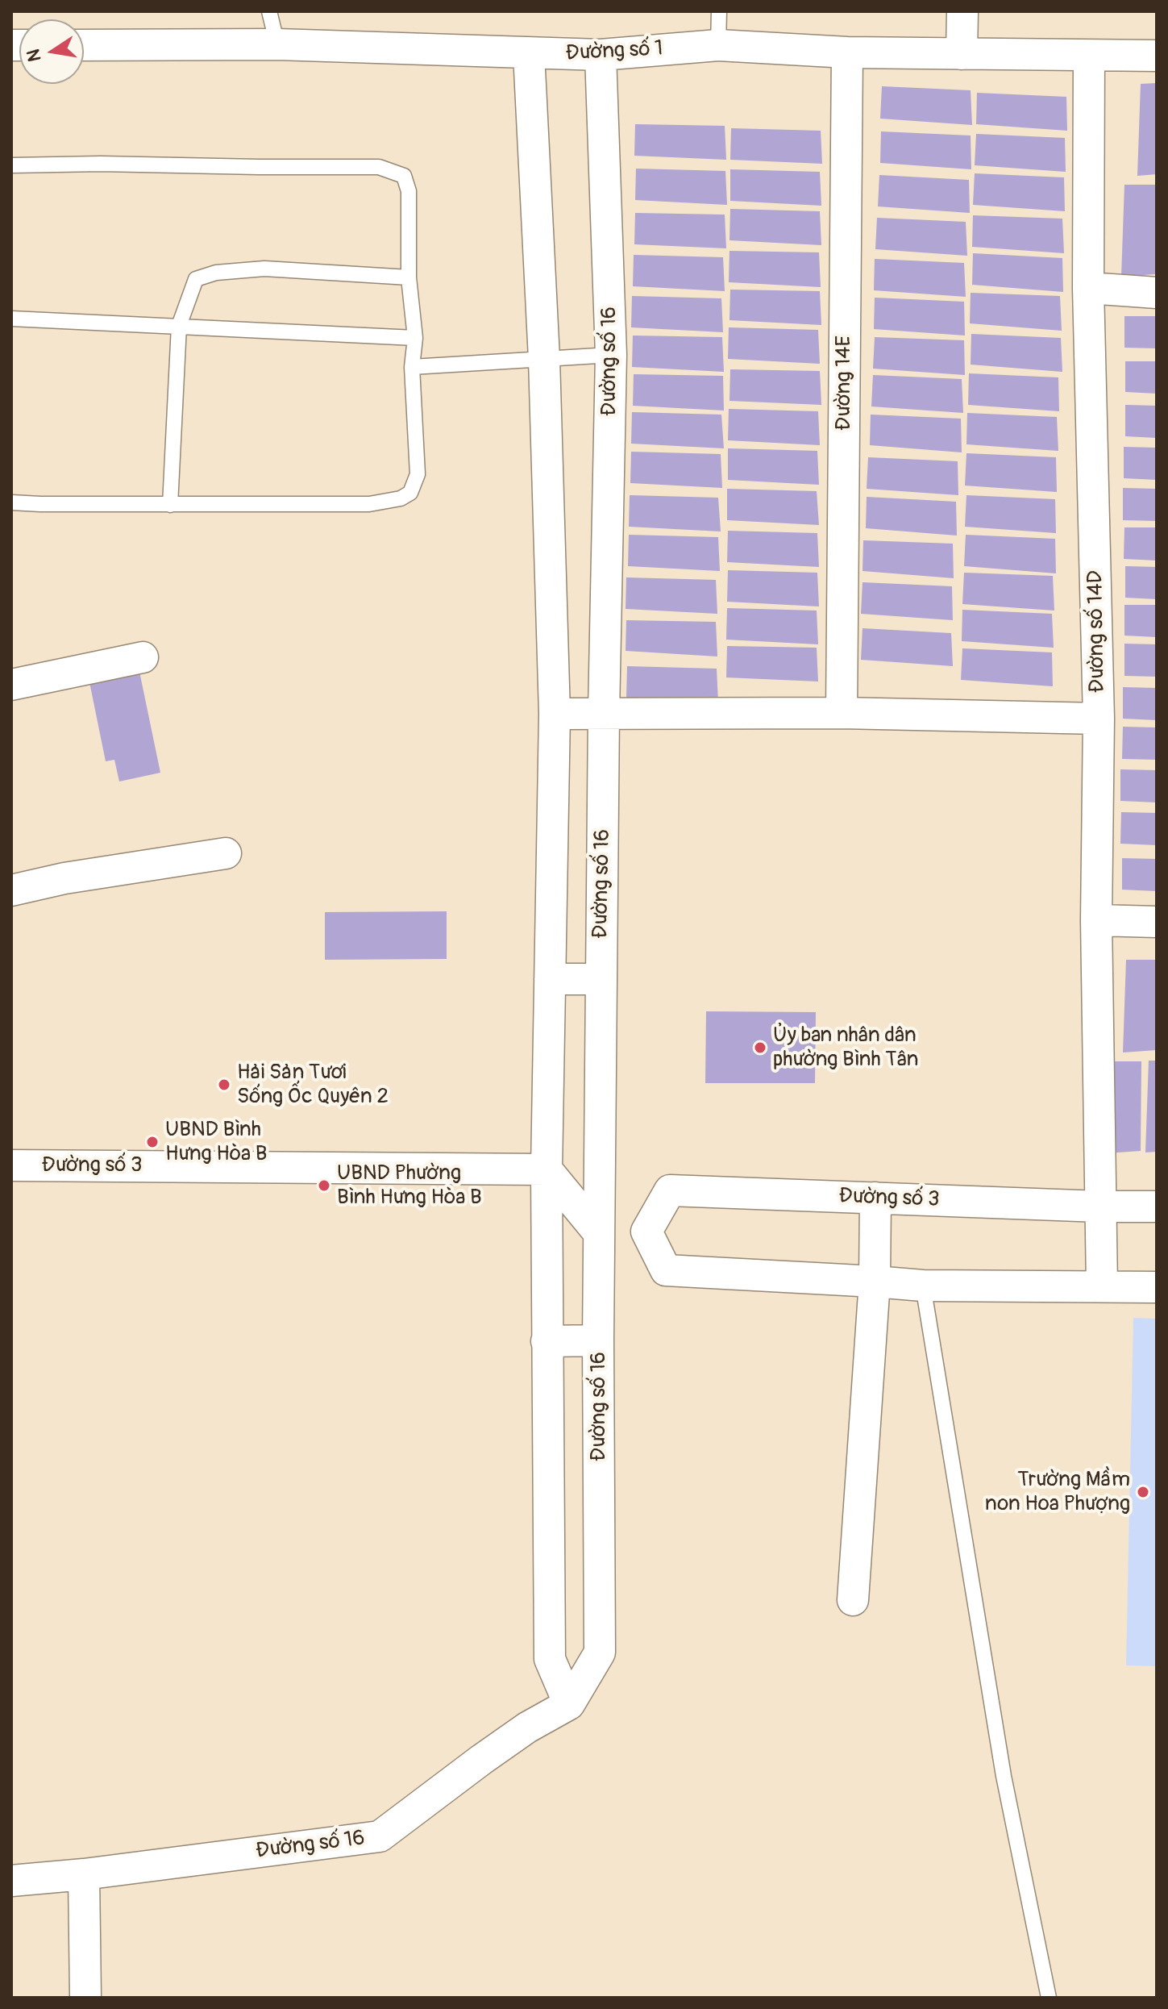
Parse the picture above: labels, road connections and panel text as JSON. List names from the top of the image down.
{
  "streets": {
    "street": [
      "Đường số 1",
      "Đường số 16",
      "Đường 14E",
      "Đường số 14D",
      "Đường số 3"
    ]
  },
  "crossings": [
    ["Đường số 1", "Đường số 16"],
    ["Đường số 1", "Đường 14E"],
    ["Đường số 1", "Đường số 14D"],
    ["Đường số 14D", "Đường số 3"]
  ],
  "places": [
    "Ủy ban nhân dân phường Bình Tân",
    "Hải Sản Tươi Sống Ốc Quyên 2",
    "UBND Bình Hưng Hòa B",
    "UBND Phường Bình Hưng Hòa B",
    "Trường Mầm non Hoa Phượng"
  ],
  "north": "left"
}
